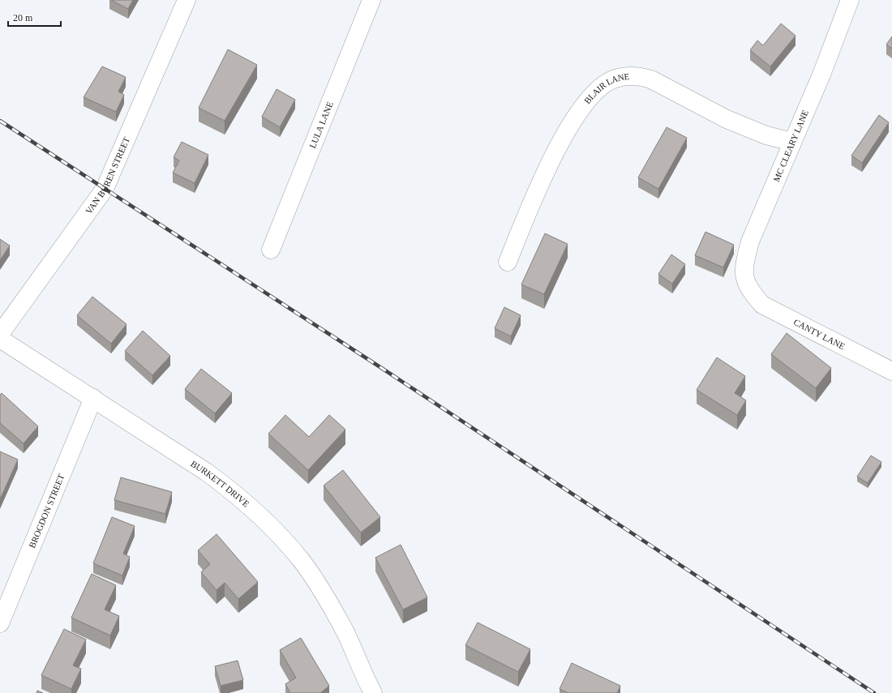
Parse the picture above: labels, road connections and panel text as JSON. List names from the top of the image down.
{
  "streets": {
    "street": [
      "BLAIR LANE",
      "LULA LANE",
      "MC CLEARY LANE",
      "VAN BUREN STREET",
      "CANTY LANE",
      "BURKETT DRIVE",
      "BROGDON STREET"
    ]
  },
  "crossings": [
    ["BLAIR LANE", "MC CLEARY LANE"],
    ["MC CLEARY LANE", "CANTY LANE"],
    ["BURKETT DRIVE", "BROGDON STREET"]
  ],
  "scale_bar": "20 m"
}
